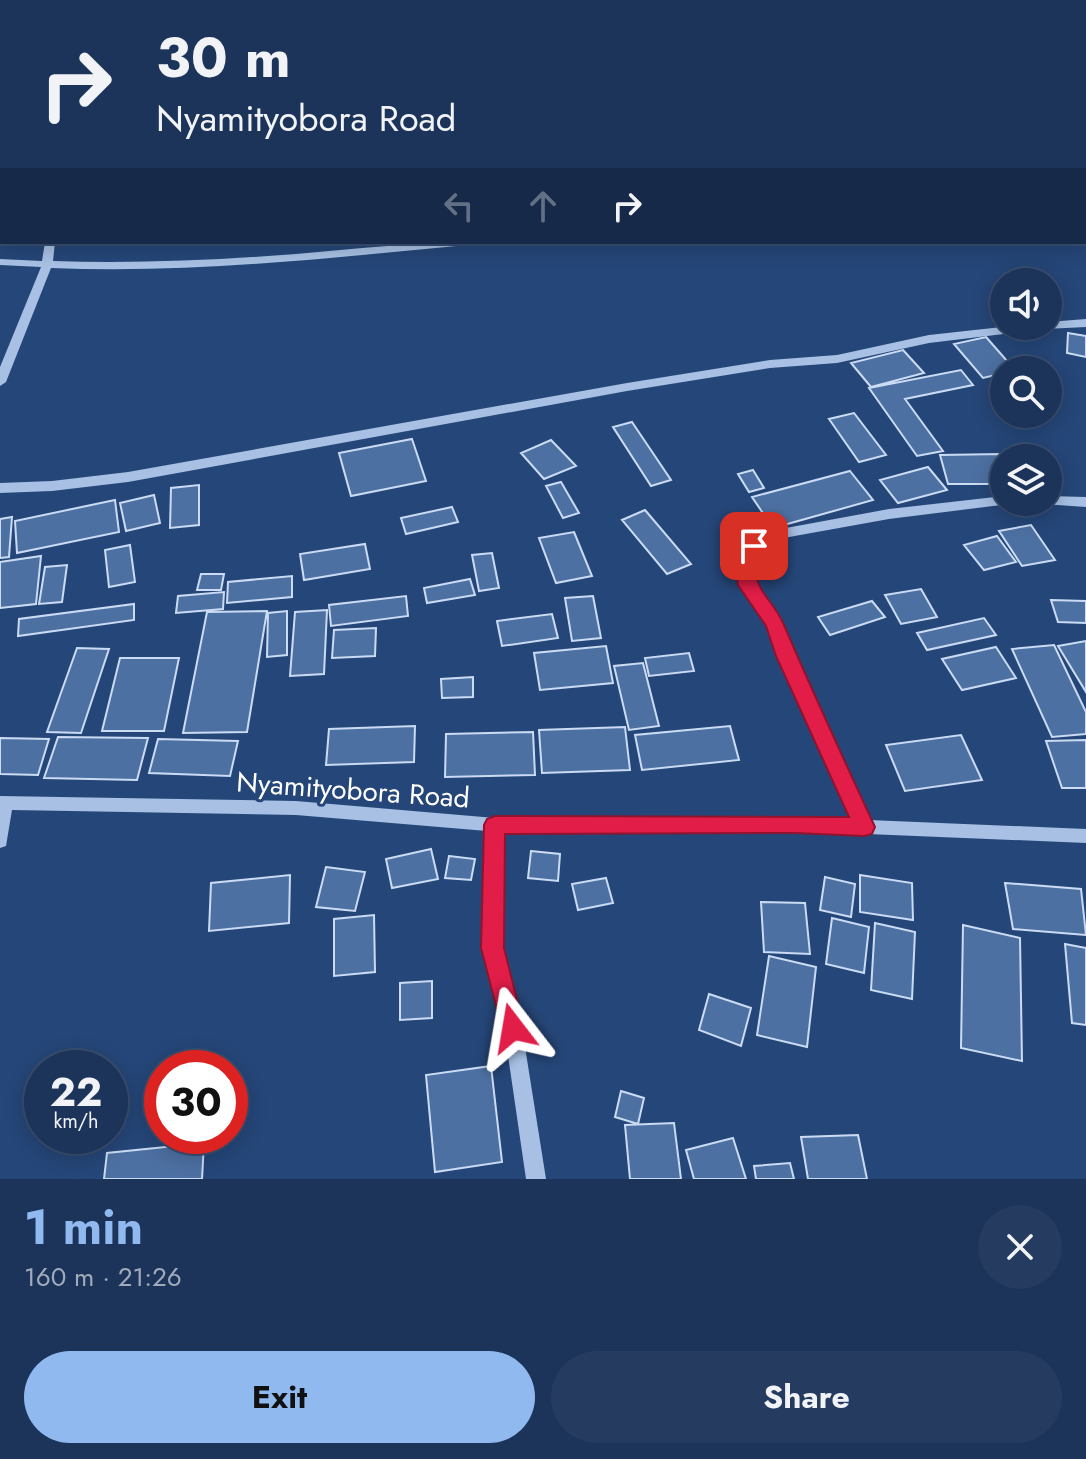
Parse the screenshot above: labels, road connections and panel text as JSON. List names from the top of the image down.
{
  "streets": {
    "street": ["Nyamityobora Road"]
  },
  "page": {
    "turn": ["30 m", "Nyamityobora Road"],
    "speed": "22 km/h",
    "limit": "30",
    "heading": ["1 min", "160 m · 21:26"],
    "buttons": ["Exit", "Share"]
  }
}
